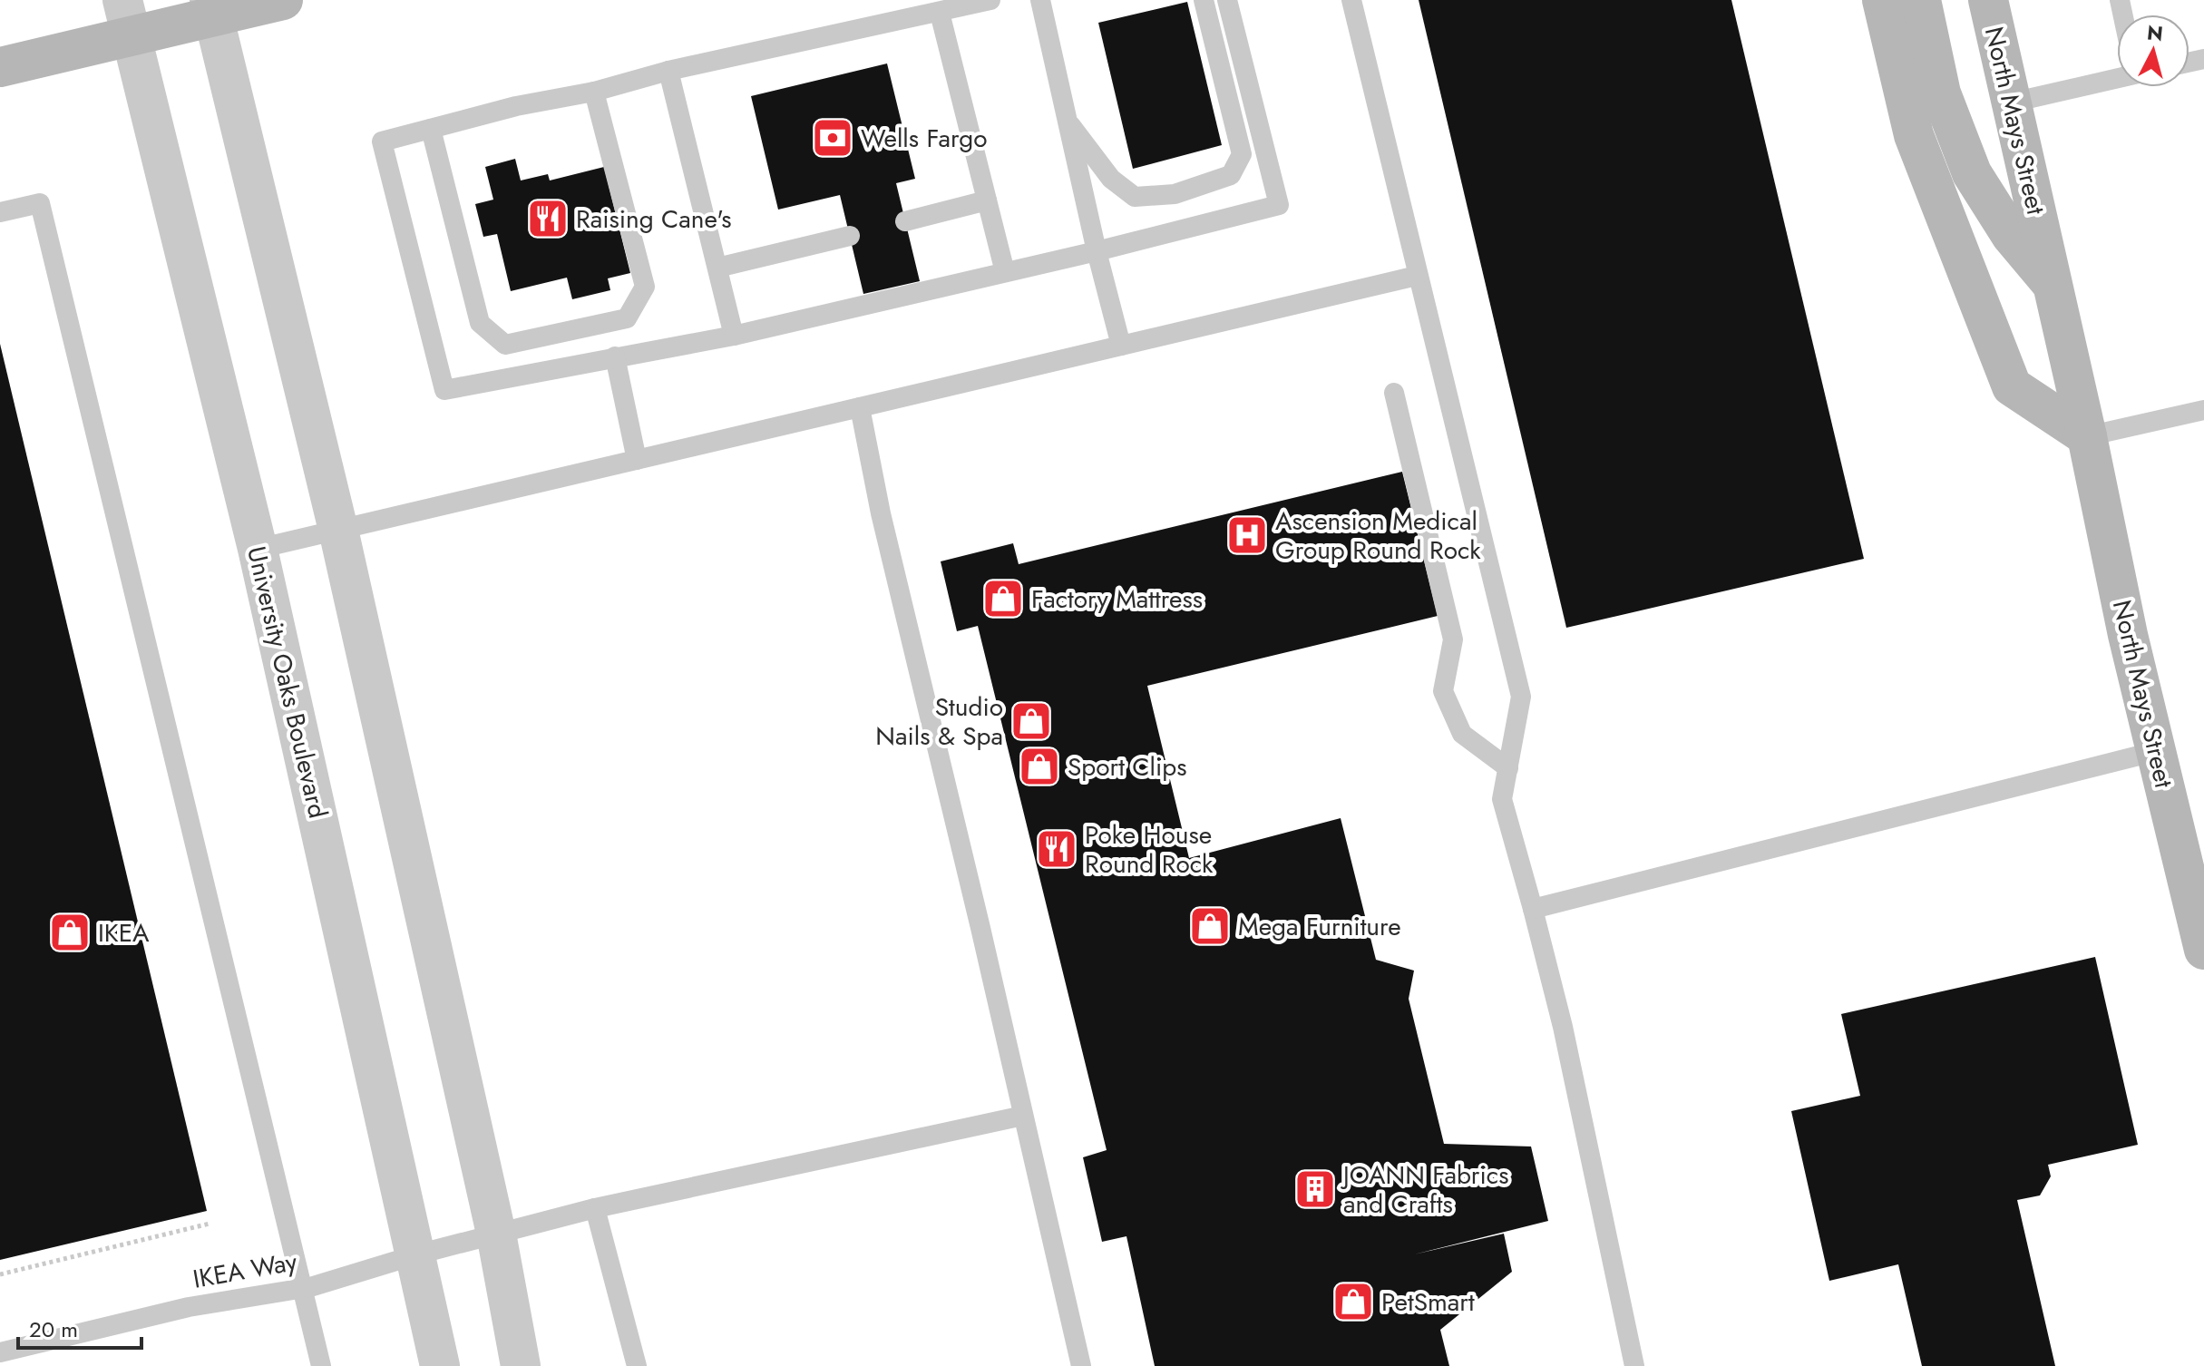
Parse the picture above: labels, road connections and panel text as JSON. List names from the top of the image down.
{
  "streets": {
    "main road": ["North Mays Street"],
    "street": ["University Oaks Boulevard"],
    "lane": ["IKEA Way"]
  },
  "crossings": [
    ["University Oaks Boulevard", "IKEA Way"]
  ],
  "places": {
    "bank": ["Wells Fargo"],
    "restaurant": ["Raising Cane's", "Poke House Round Rock"],
    "hospital": ["Ascension Medical Group Round Rock"],
    "shop": [
      "Factory Mattress",
      "Studio Nails & Spa",
      "Sport Clips",
      "Mega Furniture",
      "IKEA",
      "PetSmart"
    ],
    "building": ["JOANN Fabrics and Crafts"]
  },
  "scale_bar": "20 m",
  "north": "top"
}
